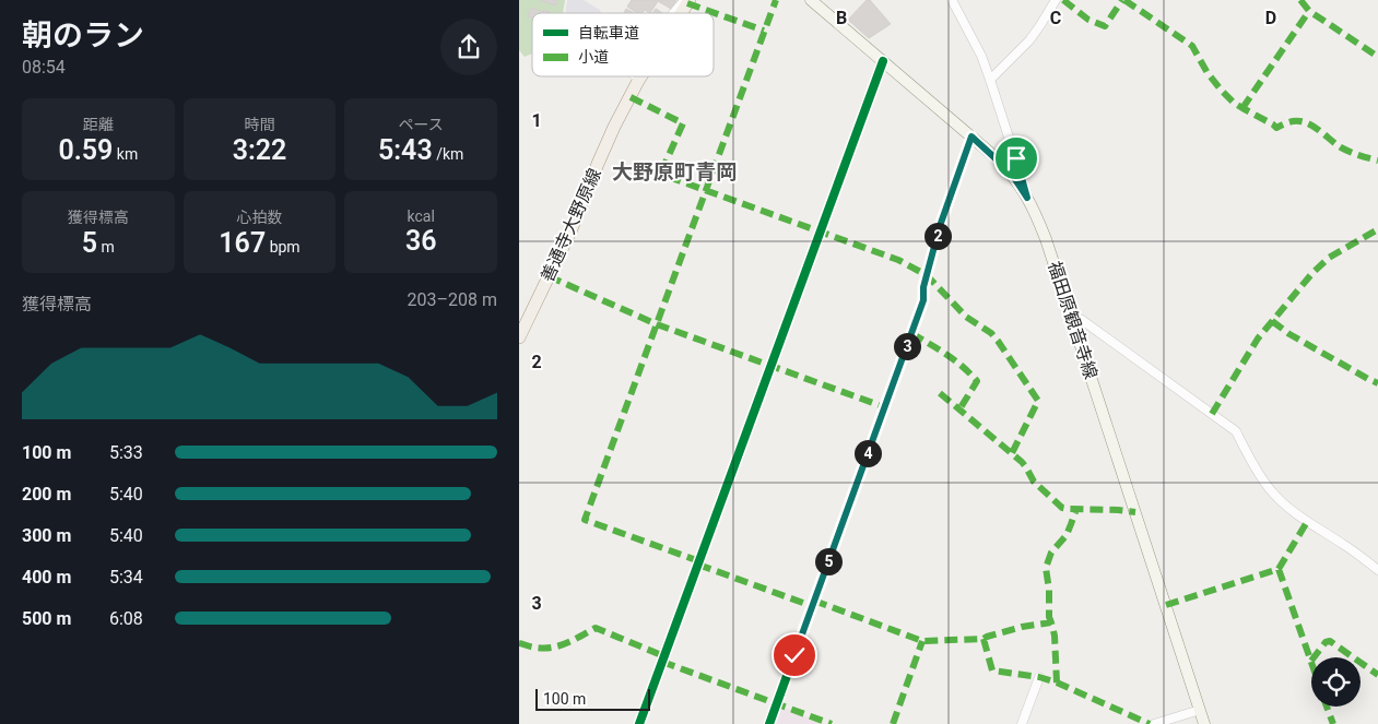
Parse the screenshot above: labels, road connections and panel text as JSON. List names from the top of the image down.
{
  "streets": {
    "main road": ["善通寺大野原線", "福田原観音寺線"]
  },
  "districts": ["大野原町青岡"],
  "legend": ["自転車道", "小道"],
  "scale_bar": "100 m",
  "page": {
    "heading": ["朝のラン", "08:54"],
    "stats": [
      ["距離", "0.59 km"],
      ["時間", "3:22"],
      ["ペース", "5:43 /km"],
      ["獲得標高", "5 m"],
      ["心拍数", "167 bpm"],
      ["kcal", "36"]
    ],
    "pins": [
      "2",
      "3",
      "4",
      "5"
    ],
    "chart": ["獲得標高", "203–208 m"],
    "list": [
      {
        "name": "100 m",
        "note": "5:33"
      },
      {
        "name": "200 m",
        "note": "5:40"
      },
      {
        "name": "300 m",
        "note": "5:40"
      },
      {
        "name": "400 m",
        "note": "5:34"
      },
      {
        "name": "500 m",
        "note": "6:08"
      }
    ],
    "scale": "100 m"
  },
  "grid": {
    "columns": ["B", "C", "D"],
    "rows": ["1", "2", "3"]
  }
}
